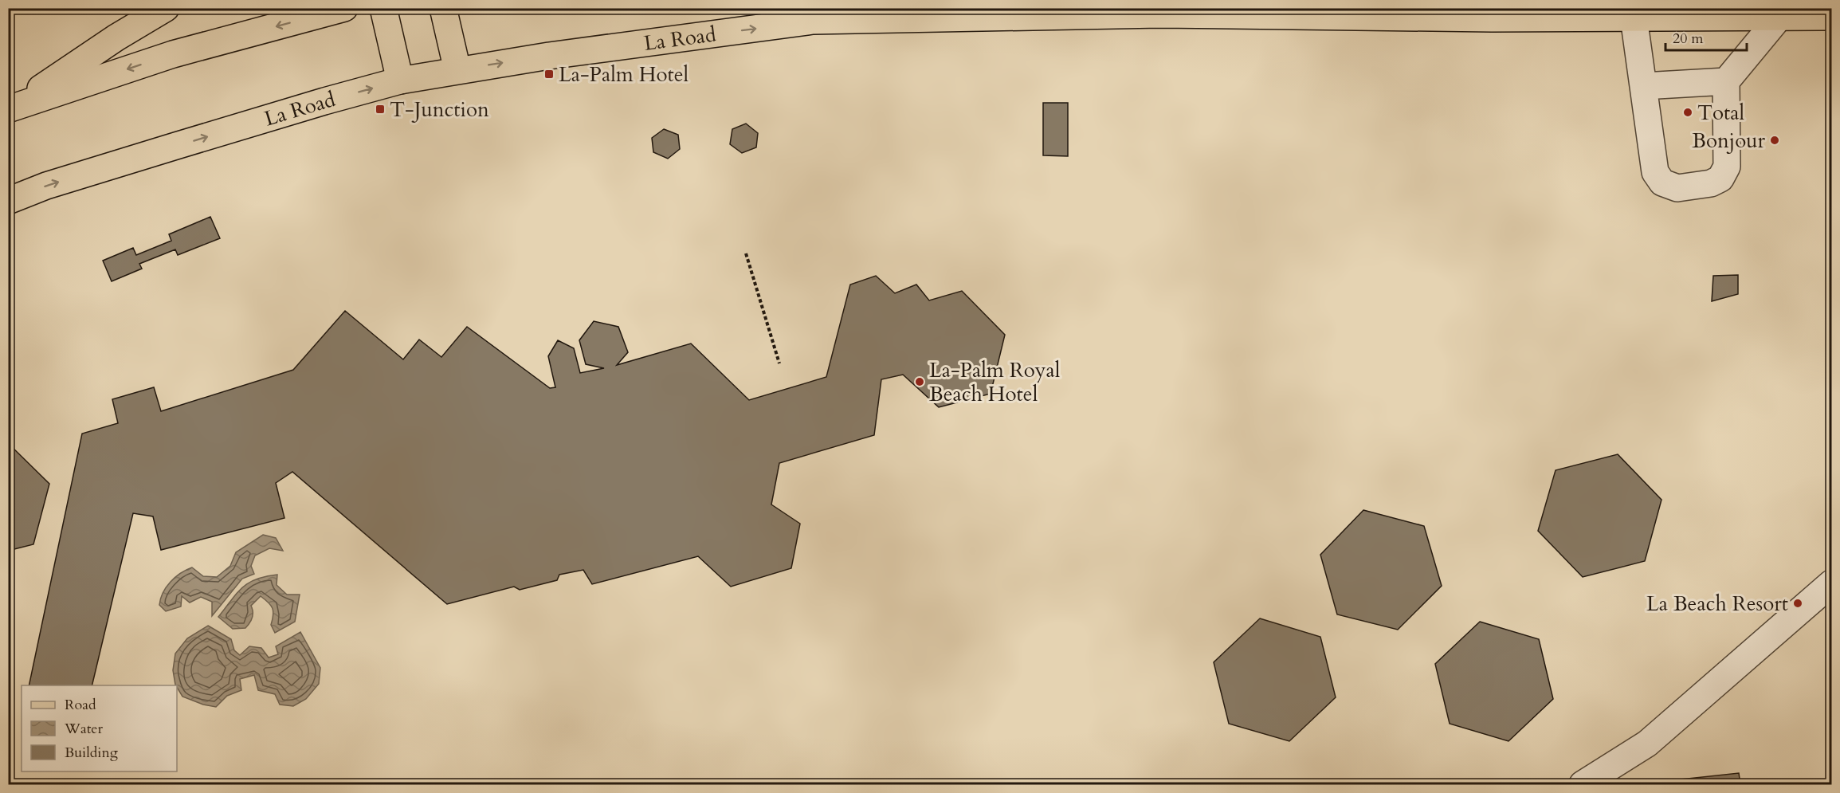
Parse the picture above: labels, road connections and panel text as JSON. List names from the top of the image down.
{
  "streets": {
    "main road": ["La Road"]
  },
  "one_way": ["La Road"],
  "places": {
    "transit": ["La-Palm Hotel", "T-Junction"],
    "other": [
      "Total",
      "Bonjour",
      "La-Palm Royal Beach Hotel",
      "La Beach Resort"
    ]
  },
  "legend": ["Road", "Water", "Building"],
  "scale_bar": "20 m"
}
